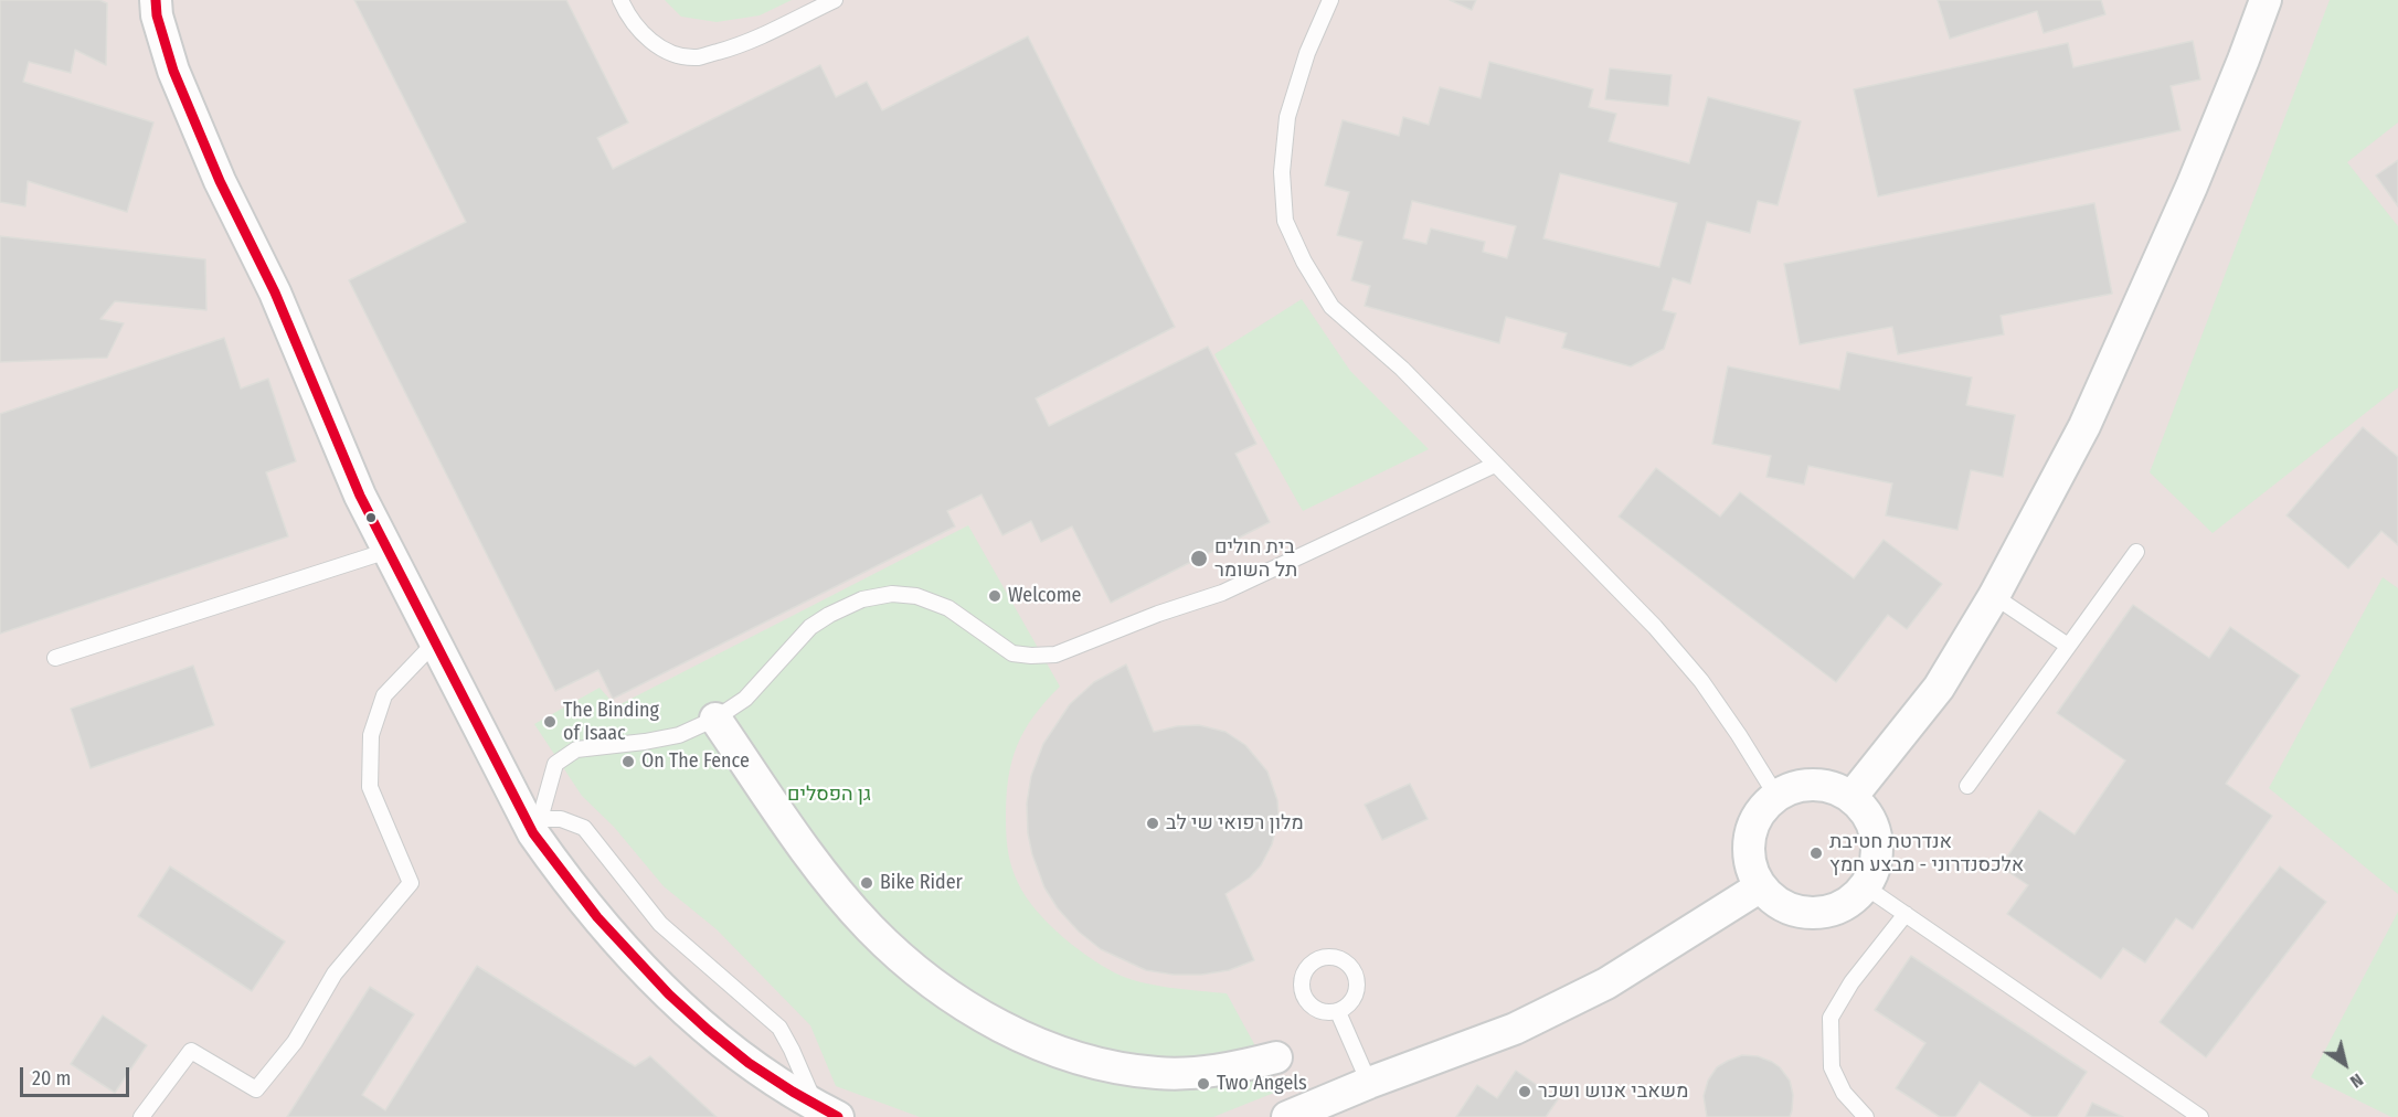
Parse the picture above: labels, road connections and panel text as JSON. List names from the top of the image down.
{
  "parks": ["גן הפסלים"],
  "places": [
    "בית חולים תל השומר",
    "Welcome",
    "The Binding of Isaac",
    "On The Fence",
    "מלון רפואי שי לב",
    "אנדרטת חטיבת אלכסנדרוני - מבצע חמץ",
    "Bike Rider",
    "Two Angels",
    "משאבי אנוש ושכר"
  ],
  "scale_bar": "20 m",
  "north": "bottom right"
}
